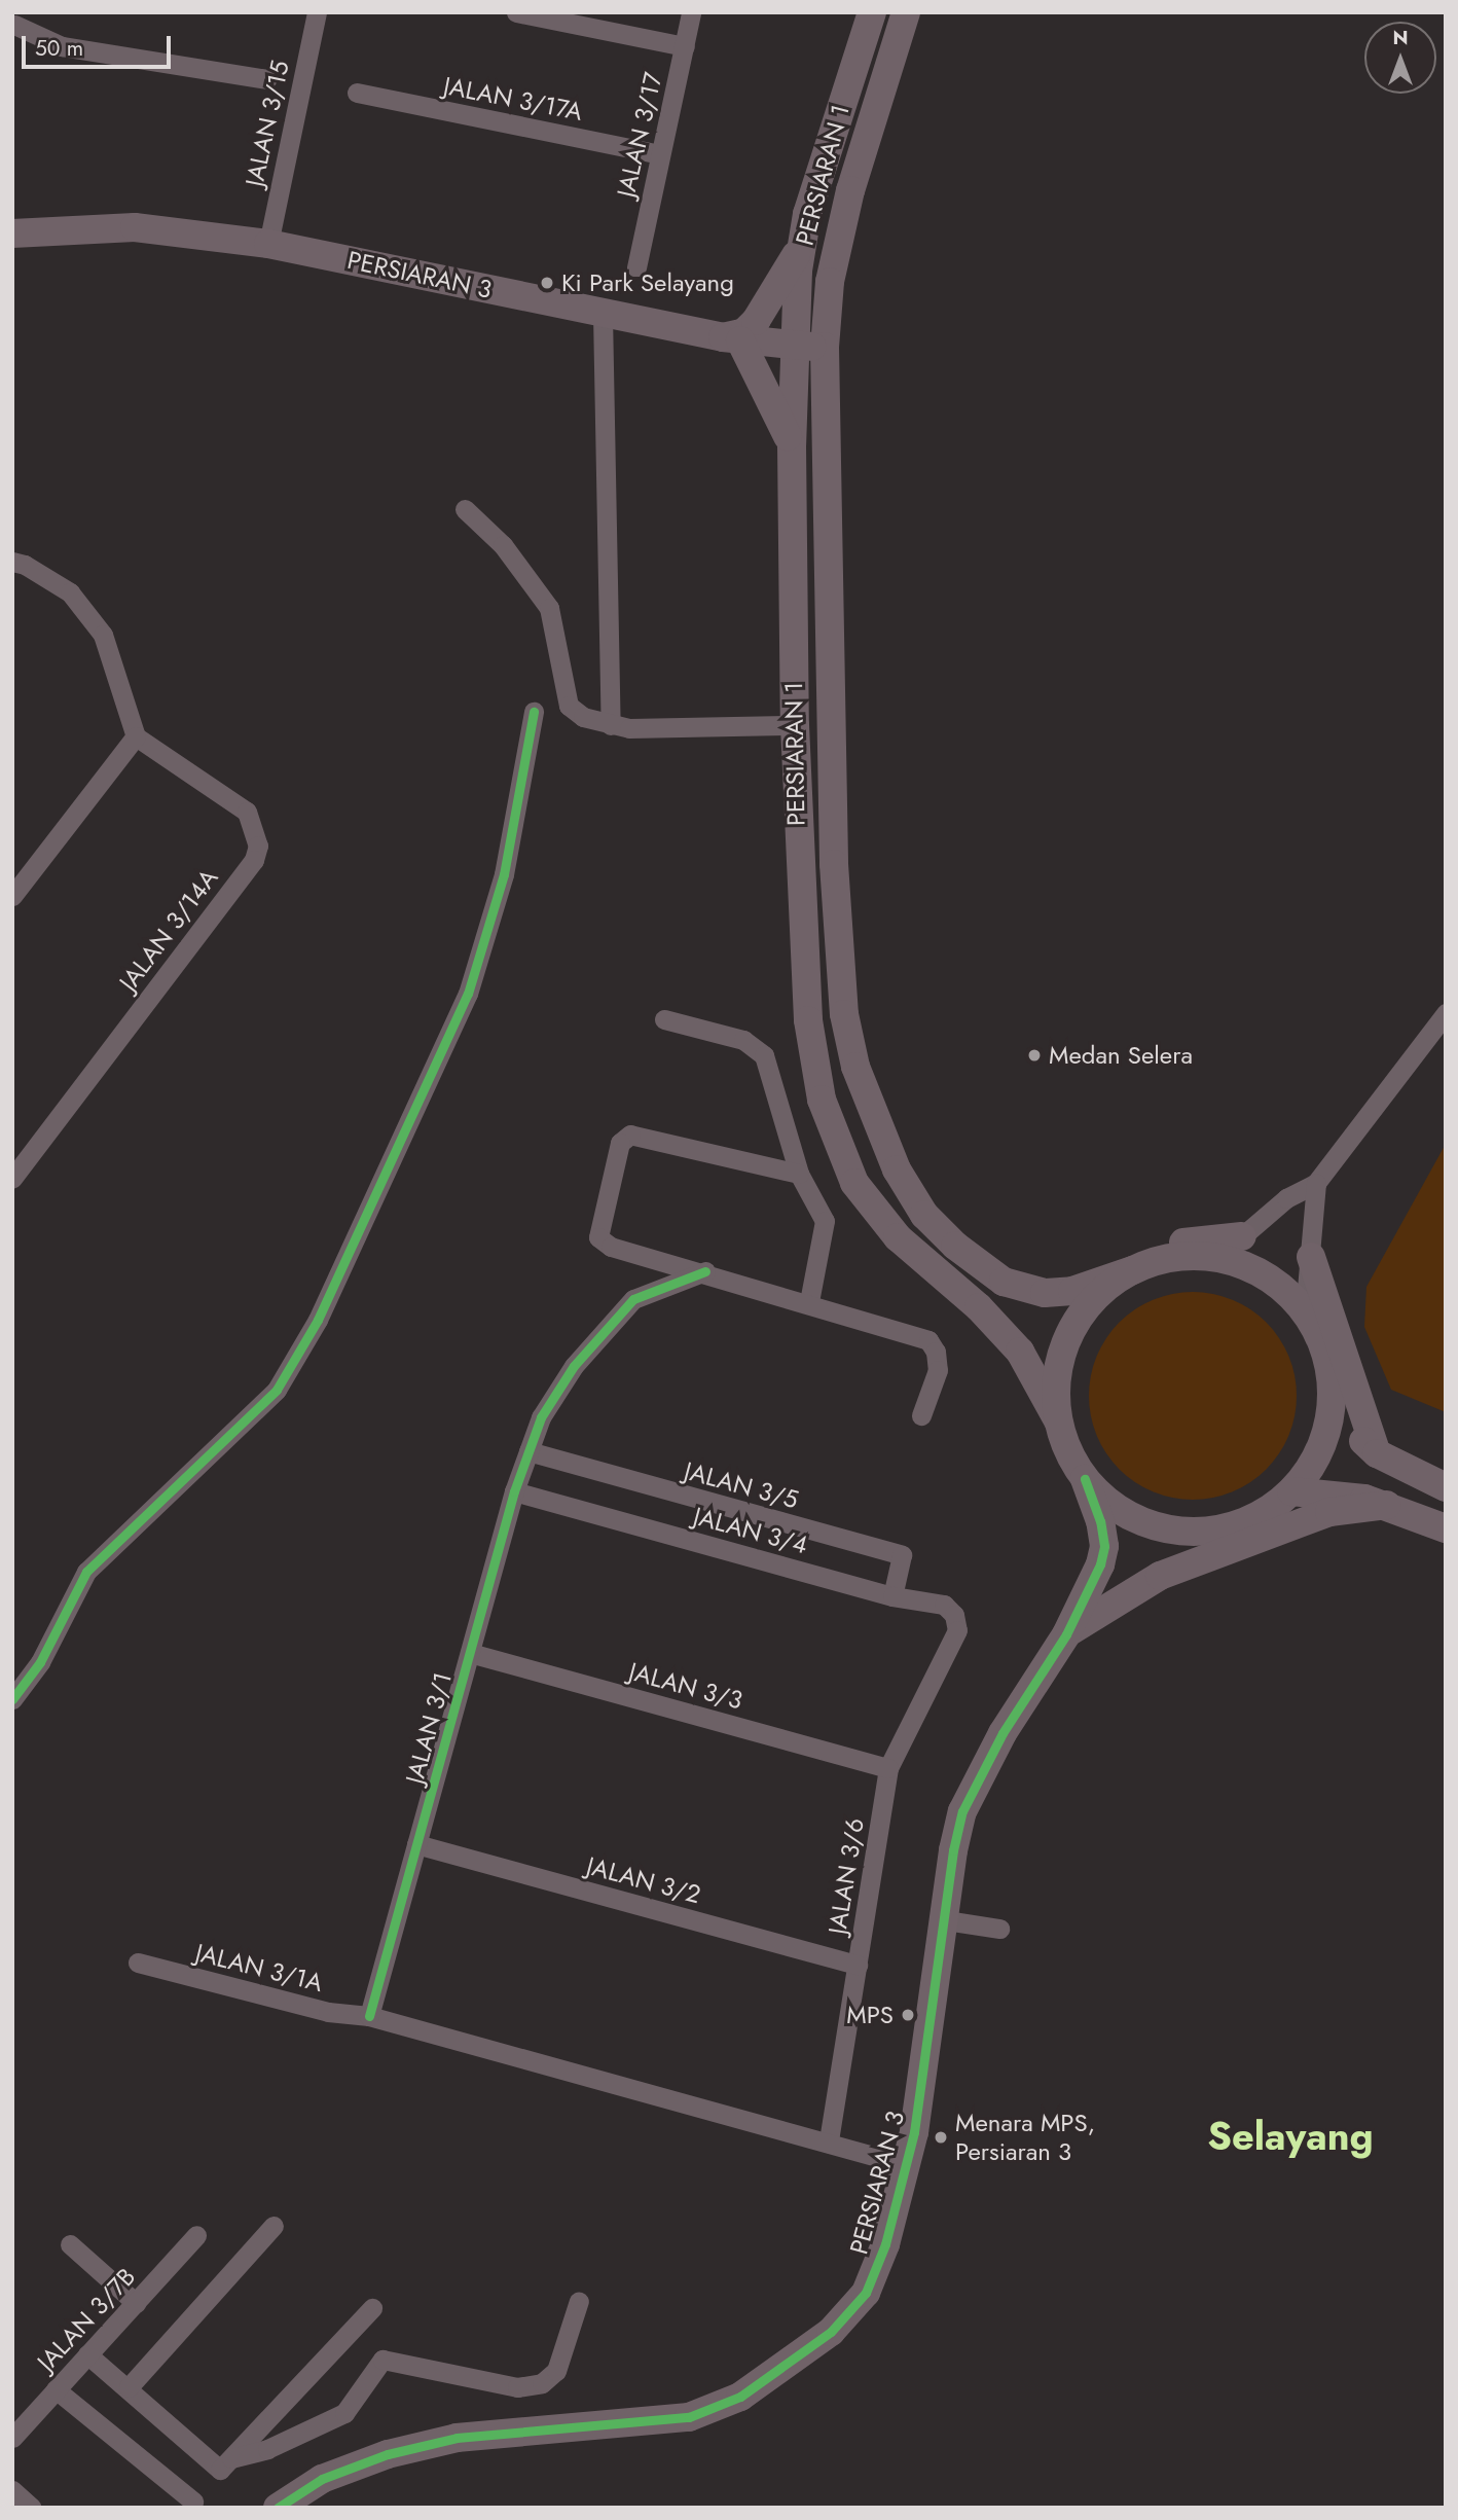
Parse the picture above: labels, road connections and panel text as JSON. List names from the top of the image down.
{
  "streets": {
    "main road": ["PERSIARAN 1", "PERSIARAN 3"],
    "street": [
      "JALAN 3/17A",
      "JALAN 3/15",
      "JALAN 3/17",
      "JALAN 3/14A",
      "JALAN 3/5",
      "JALAN 3/4",
      "JALAN 3/3",
      "JALAN 3/1",
      "JALAN 3/6",
      "JALAN 3/2",
      "JALAN 3/1A",
      "JALAN 3/7B"
    ]
  },
  "crossings": [
    ["JALAN 3/17A", "JALAN 3/17"],
    ["JALAN 3/15", "PERSIARAN 3"],
    ["PERSIARAN 1", "PERSIARAN 3"],
    ["JALAN 3/5", "JALAN 3/4"],
    ["JALAN 3/5", "JALAN 3/1"],
    ["JALAN 3/4", "JALAN 3/1"],
    ["JALAN 3/4", "JALAN 3/6"],
    ["JALAN 3/3", "JALAN 3/1"],
    ["JALAN 3/3", "JALAN 3/6"],
    ["JALAN 3/1", "JALAN 3/2"],
    ["JALAN 3/1", "JALAN 3/1A"],
    ["JALAN 3/6", "JALAN 3/2"]
  ],
  "districts": ["Selayang"],
  "places": [
    "Ki Park Selayang",
    "Medan Selera",
    "MPS",
    "Menara MPS, Persiaran 3"
  ],
  "scale_bar": "50 m",
  "north": "top"
}
